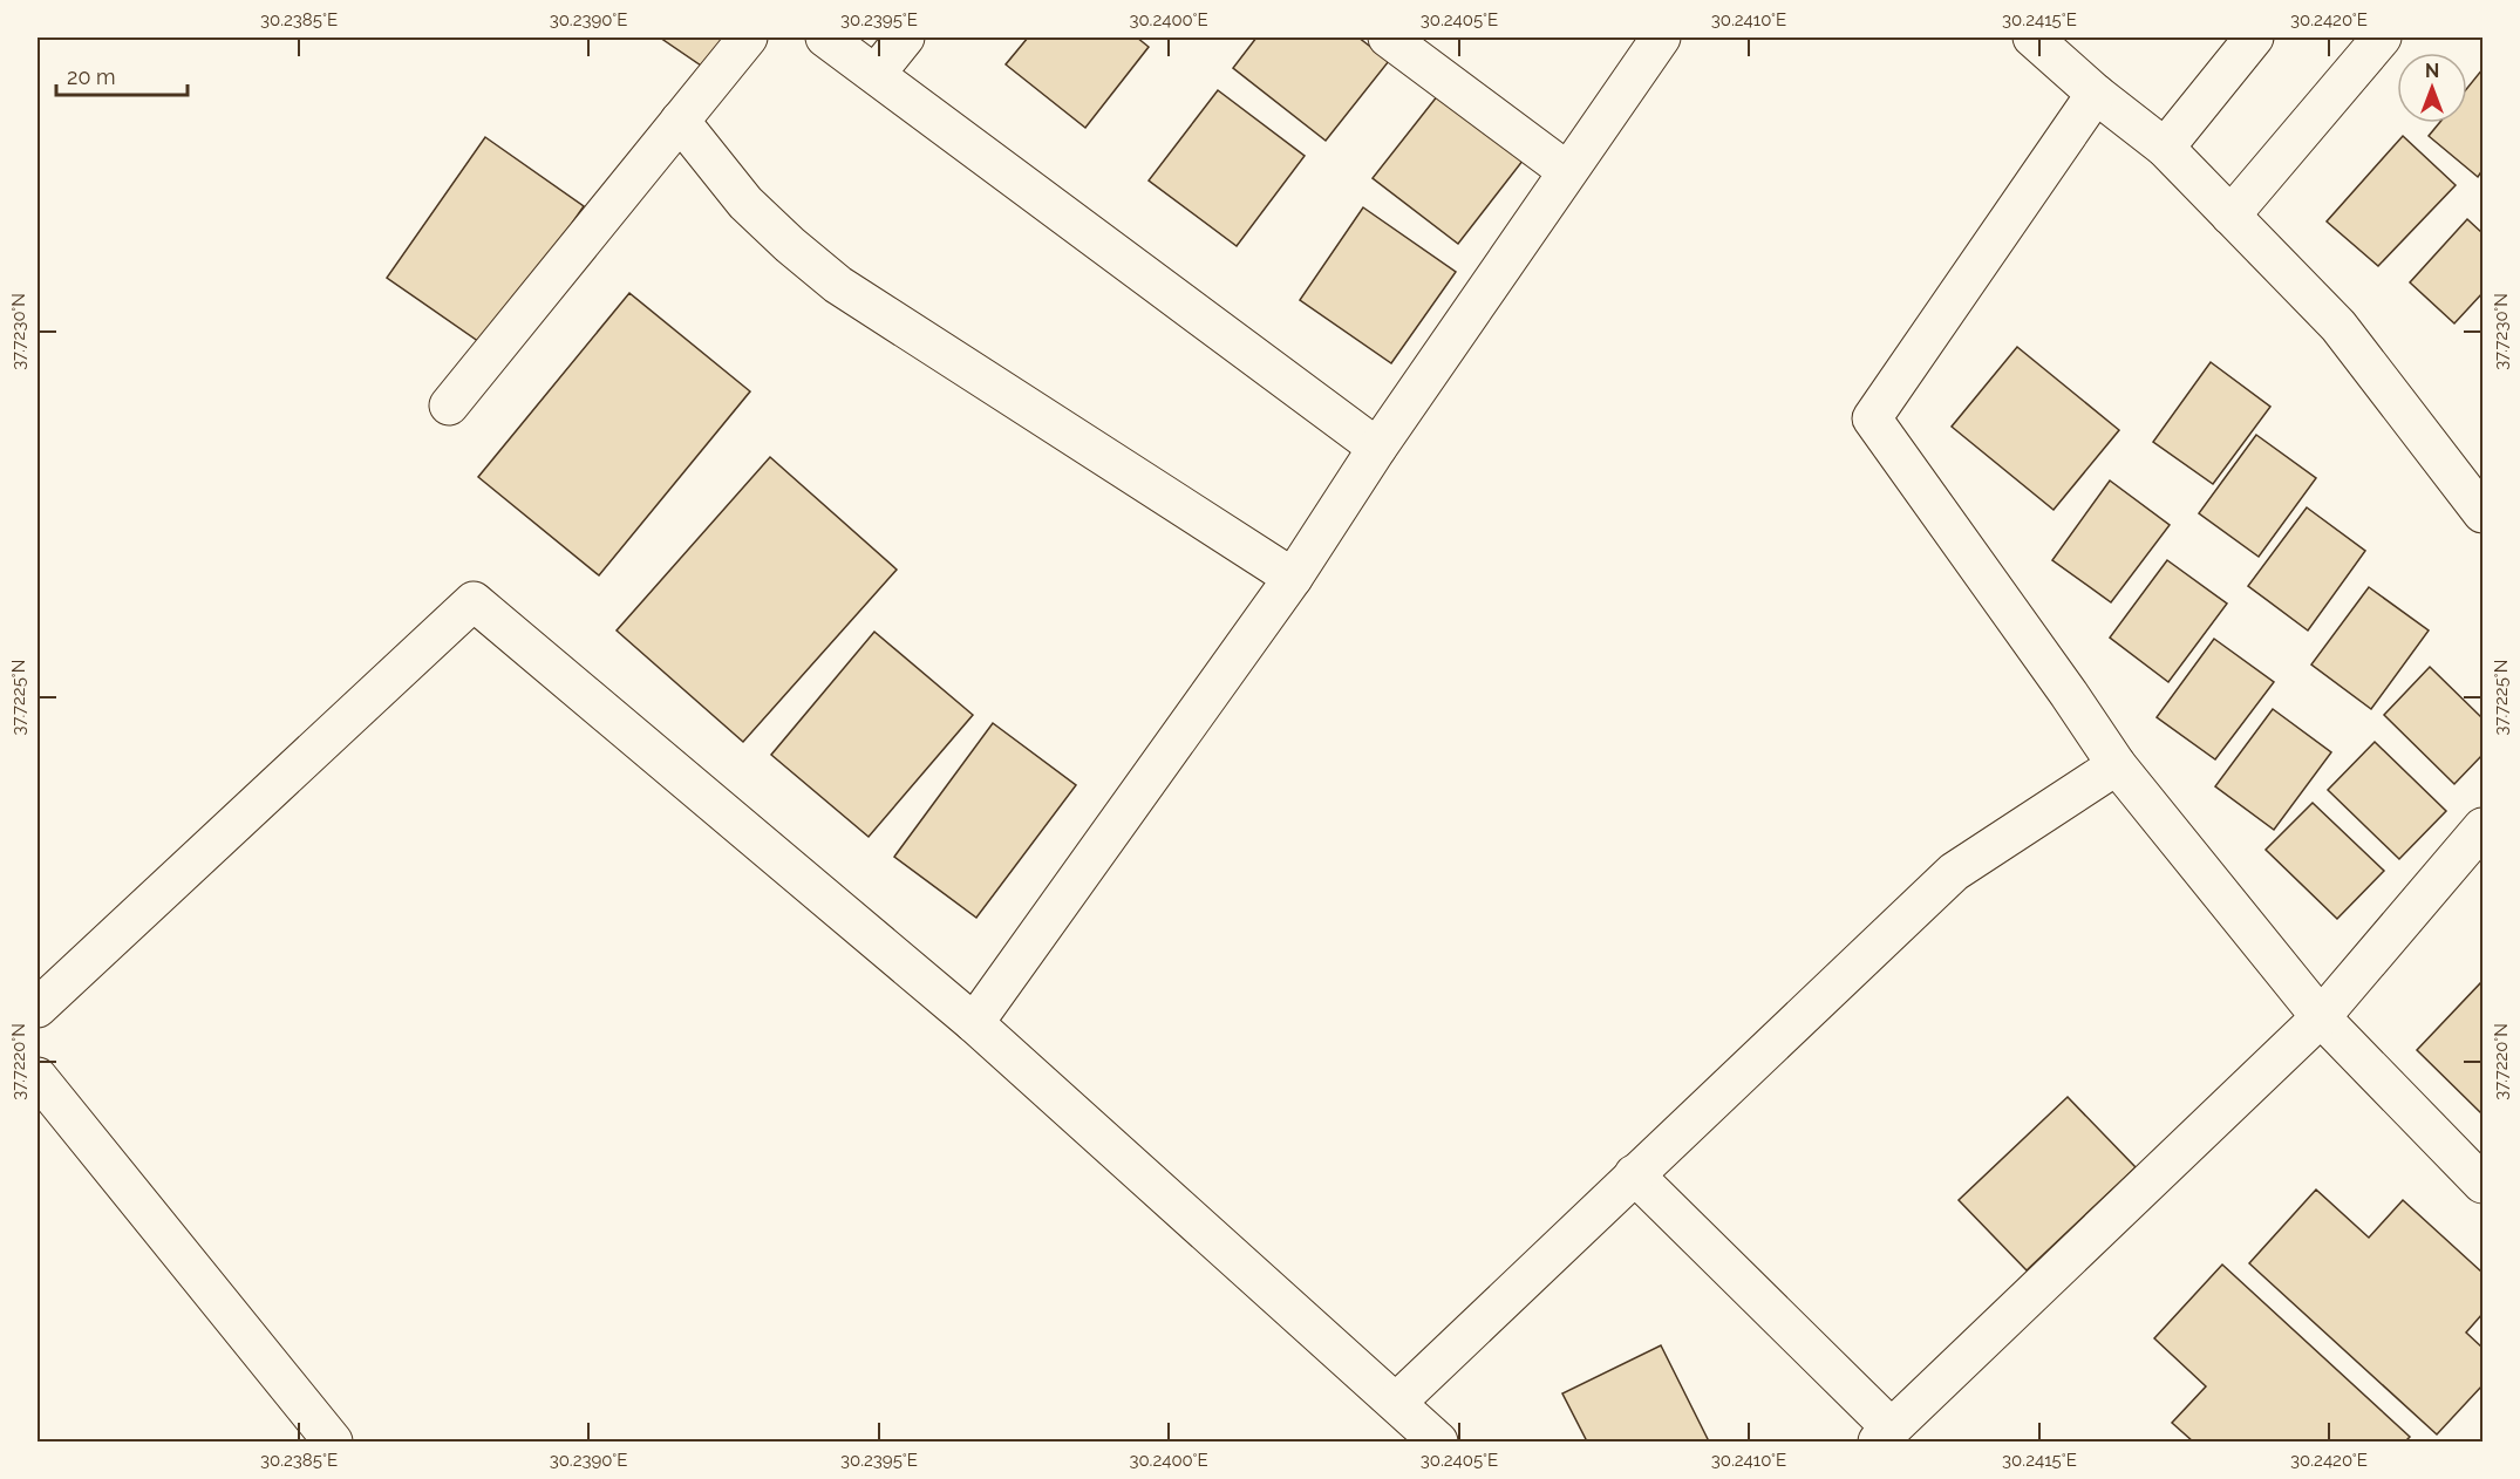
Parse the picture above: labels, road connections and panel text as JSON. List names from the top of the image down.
{
  "scale_bar": "20 m",
  "north": "top",
  "coordinates": [
    "30.2385°E",
    "30.2390°E",
    "30.2395°E",
    "30.2400°E",
    "30.2405°E",
    "30.2410°E",
    "30.2415°E",
    "30.2420°E",
    "37.7230°N",
    "37.7225°N",
    "37.7220°N"
  ]
}
